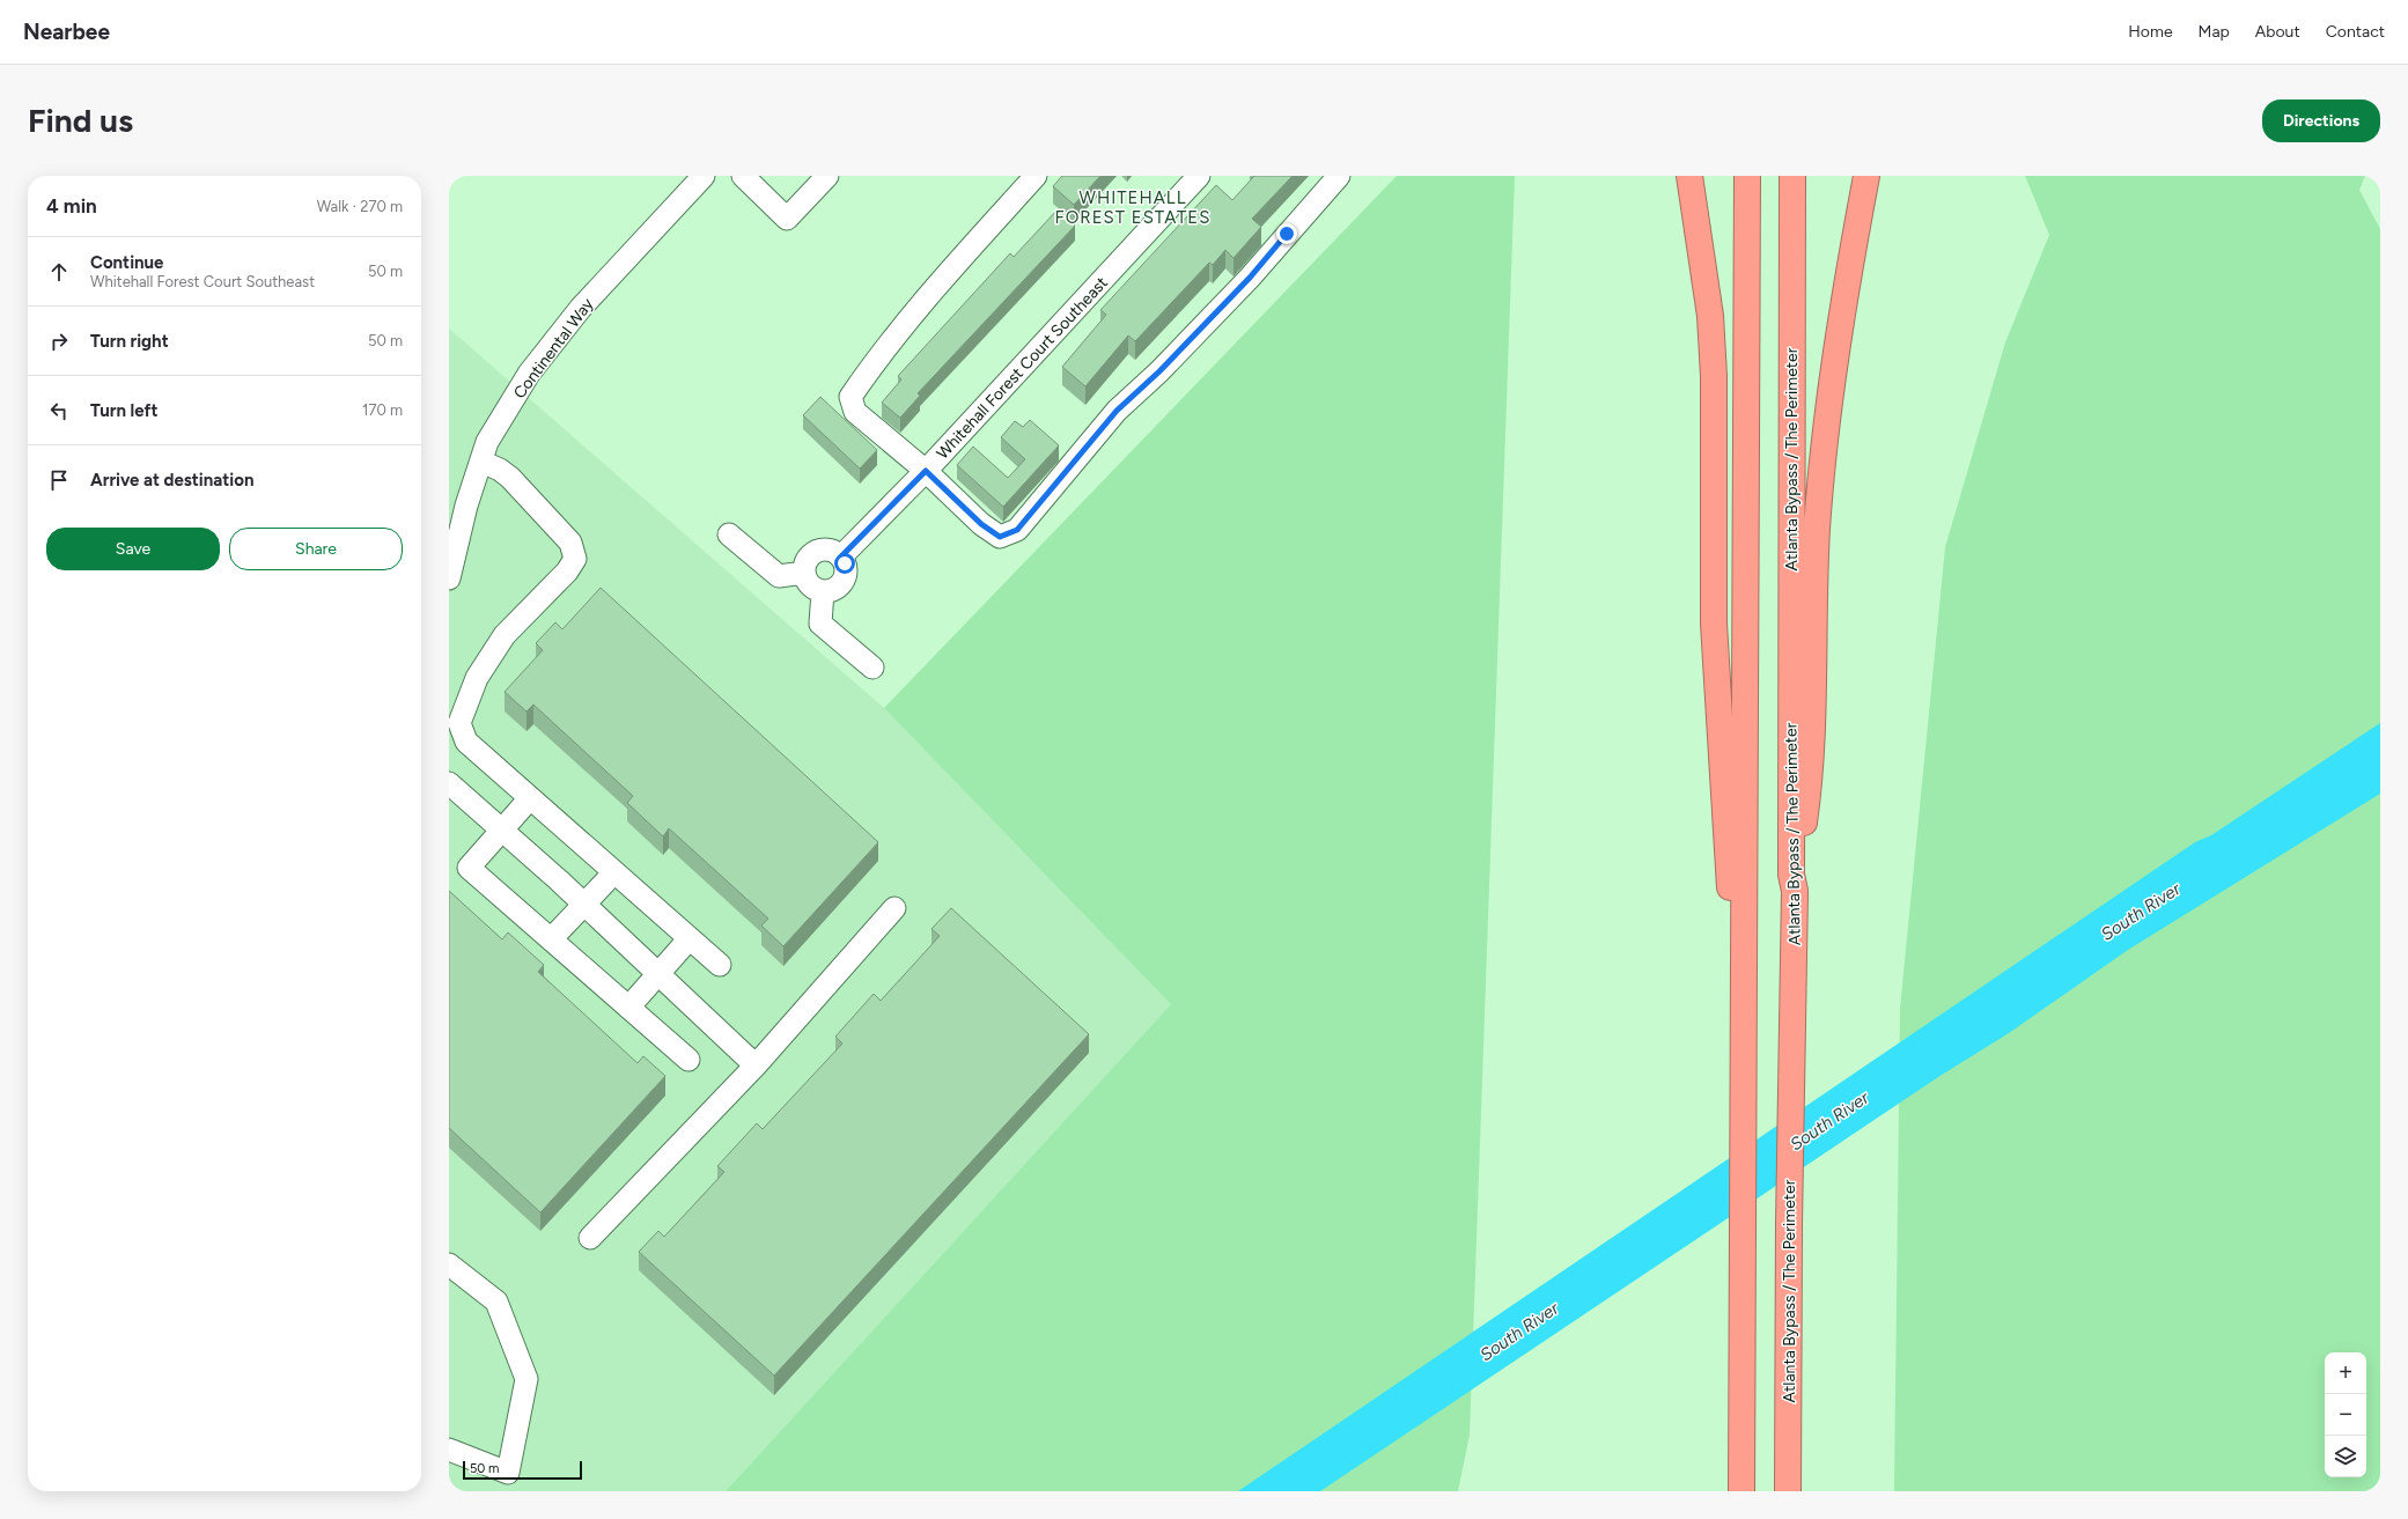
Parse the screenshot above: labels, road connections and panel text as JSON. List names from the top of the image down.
{
  "streets": {
    "highway": ["Atlanta Bypass / The Perimeter"],
    "street": ["Continental Way", "Whitehall Forest Court Southeast"]
  },
  "districts": ["WHITEHALL FOREST ESTATES"],
  "water": ["South River"],
  "scale_bar": "50 m",
  "page": {
    "header": "Nearbee",
    "nav": [
      "Home",
      "Map",
      "About",
      "Contact"
    ],
    "buttons": [
      "Directions",
      ["Save", "Share"]
    ],
    "title": "Find us",
    "heading": ["4 min", "Walk · 270 m"],
    "list": [
      ["Continue", "Whitehall Forest Court Southeast", "50 m"],
      ["Turn right", "50 m"],
      ["Turn left", "170 m"],
      "Arrive at destination"
    ],
    "map_buttons": ["+", "−"],
    "scale": "50 m"
  }
}
